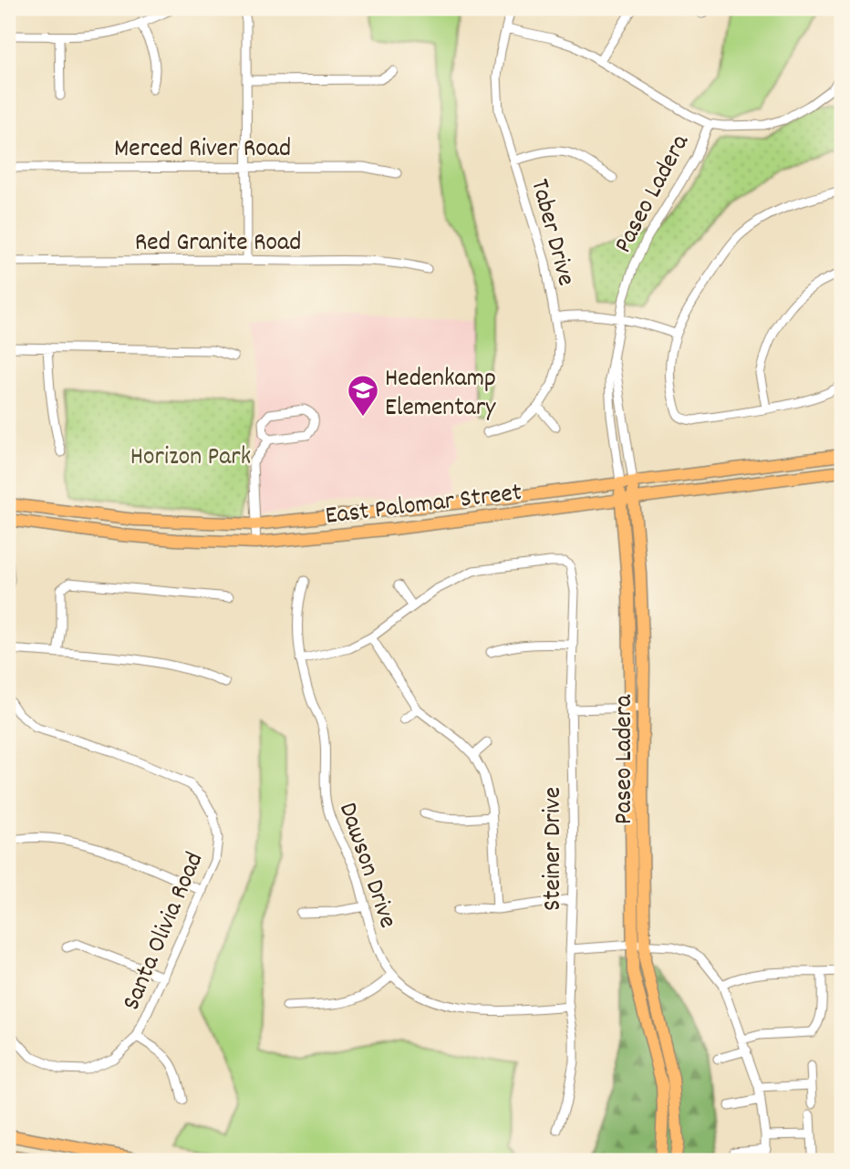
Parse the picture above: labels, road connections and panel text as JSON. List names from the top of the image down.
{
  "streets": {
    "main road": ["Paseo Ladera", "East Palomar Street"],
    "street": [
      "Merced River Road",
      "Taber Drive",
      "Red Granite Road",
      "Steiner Drive",
      "Dawson Drive",
      "Santa Olivia Road"
    ]
  },
  "crossings": [
    ["Paseo Ladera", "East Palomar Street"],
    ["Steiner Drive", "Dawson Drive"]
  ],
  "parks": ["Horizon Park"],
  "places": {
    "school or university": ["Hedenkamp Elementary"]
  }
}
